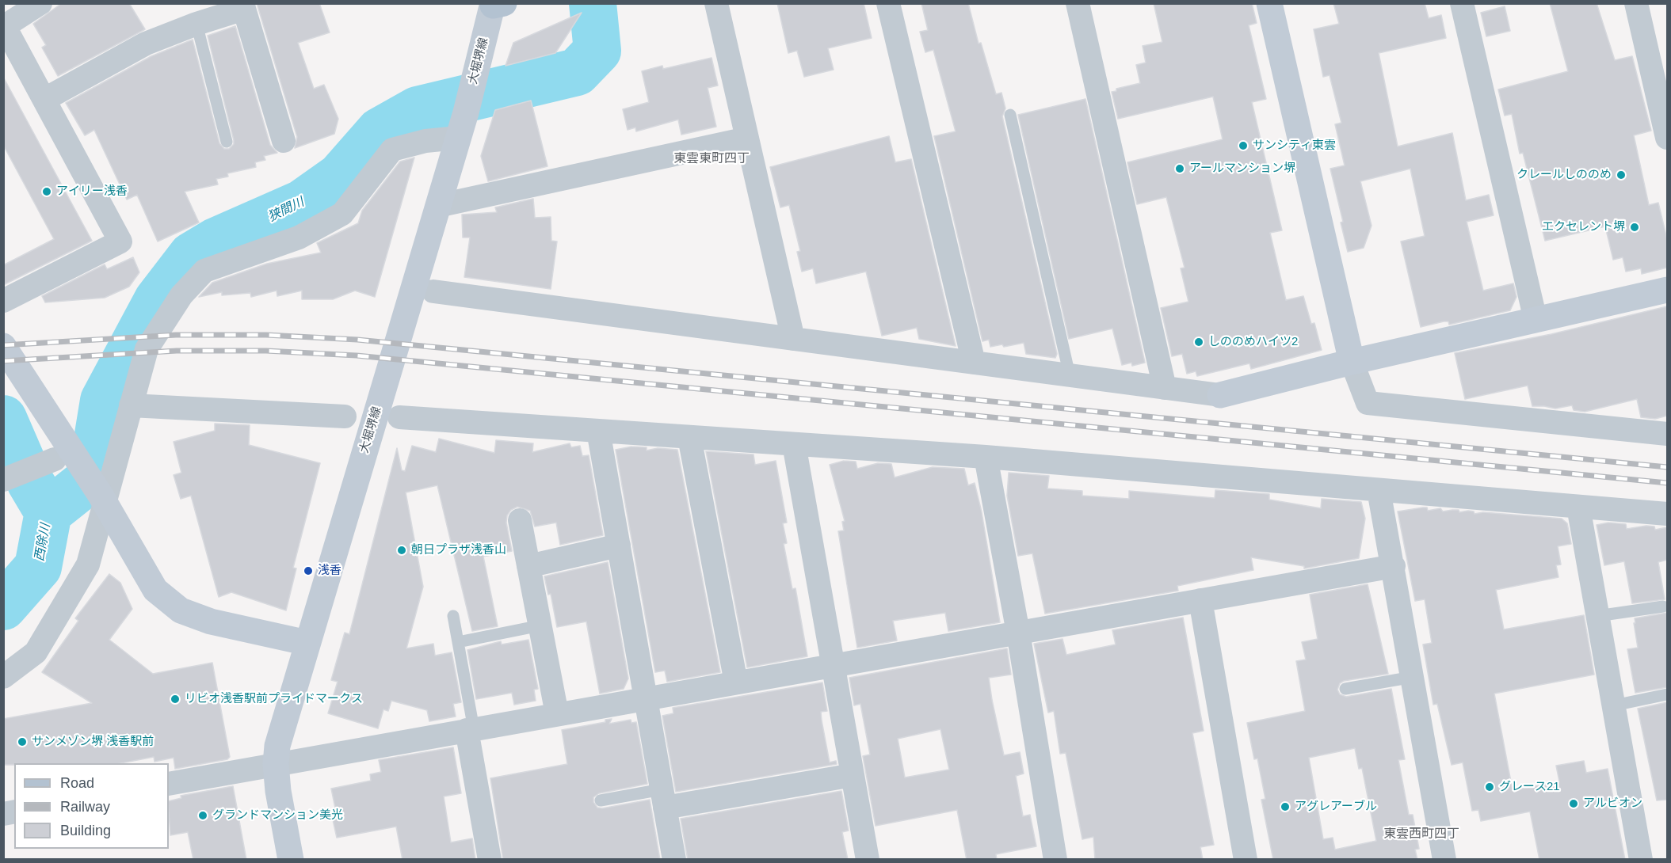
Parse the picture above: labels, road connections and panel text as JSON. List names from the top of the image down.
{
  "streets": {
    "street": ["大堀堺線"]
  },
  "districts": ["東雲東町四丁", "東雲西町四丁"],
  "water": ["狭間川", "西除川"],
  "places": [
    "サンシティ東雲",
    "アールマンション堺",
    "クレールしののめ",
    "アイリー浅香",
    "エクセレント堺",
    "しののめハイツ2",
    "朝日プラザ浅香山",
    "浅香",
    "リビオ浅香駅前プライドマークス",
    "サンメゾン堺 浅香駅前",
    "グレース21",
    "アルビオン",
    "アグレアーブル",
    "グランドマンション美光"
  ],
  "legend": ["Road", "Railway", "Building"]
}
